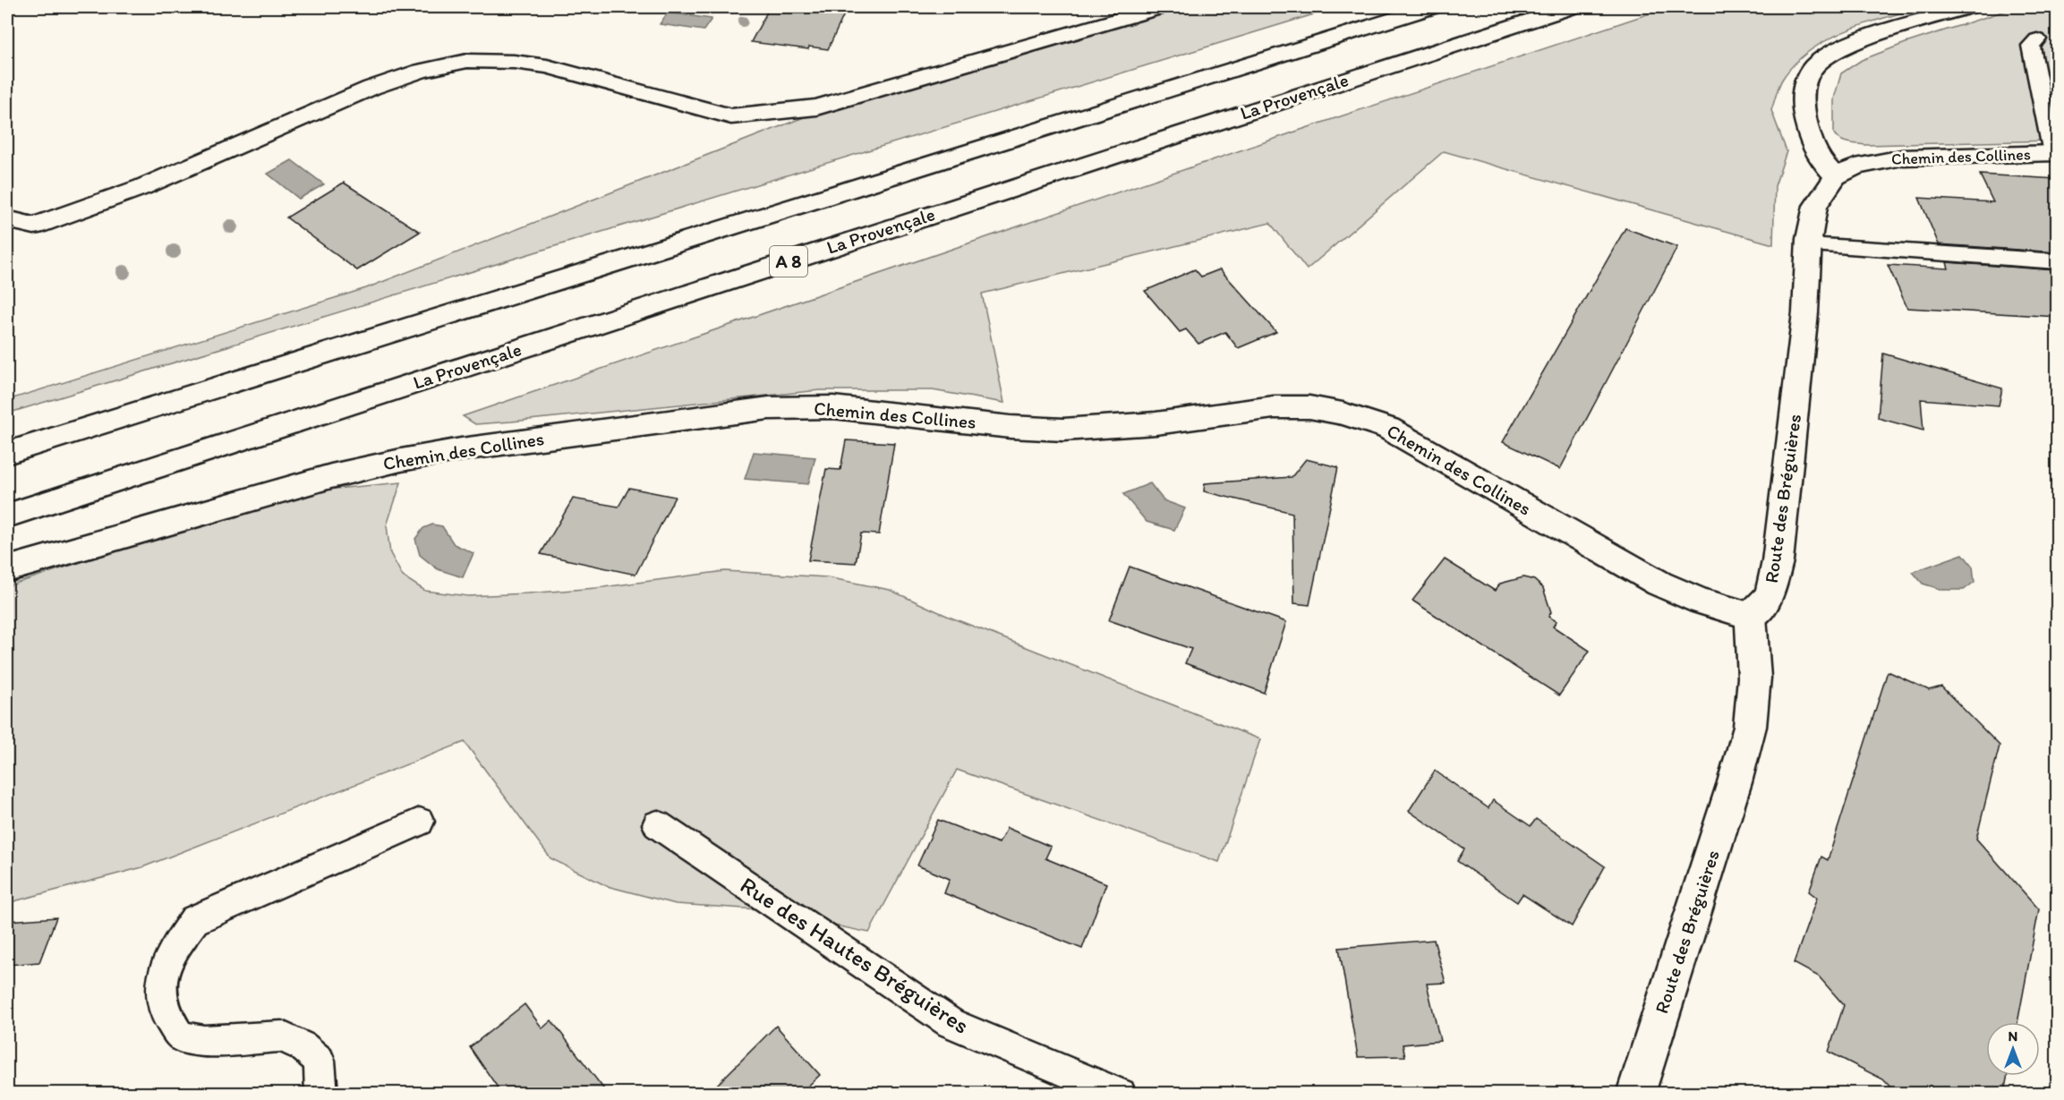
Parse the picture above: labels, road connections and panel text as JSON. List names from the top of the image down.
{
  "streets": {
    "main road": [
      "La Provençale",
      "Chemin des Collines",
      "A 8",
      "Route des Bréguières"
    ],
    "lane": ["Rue des Hautes Bréguières"]
  },
  "crossings": [
    ["Chemin des Collines", "Route des Bréguières"]
  ],
  "north": "top"
}
